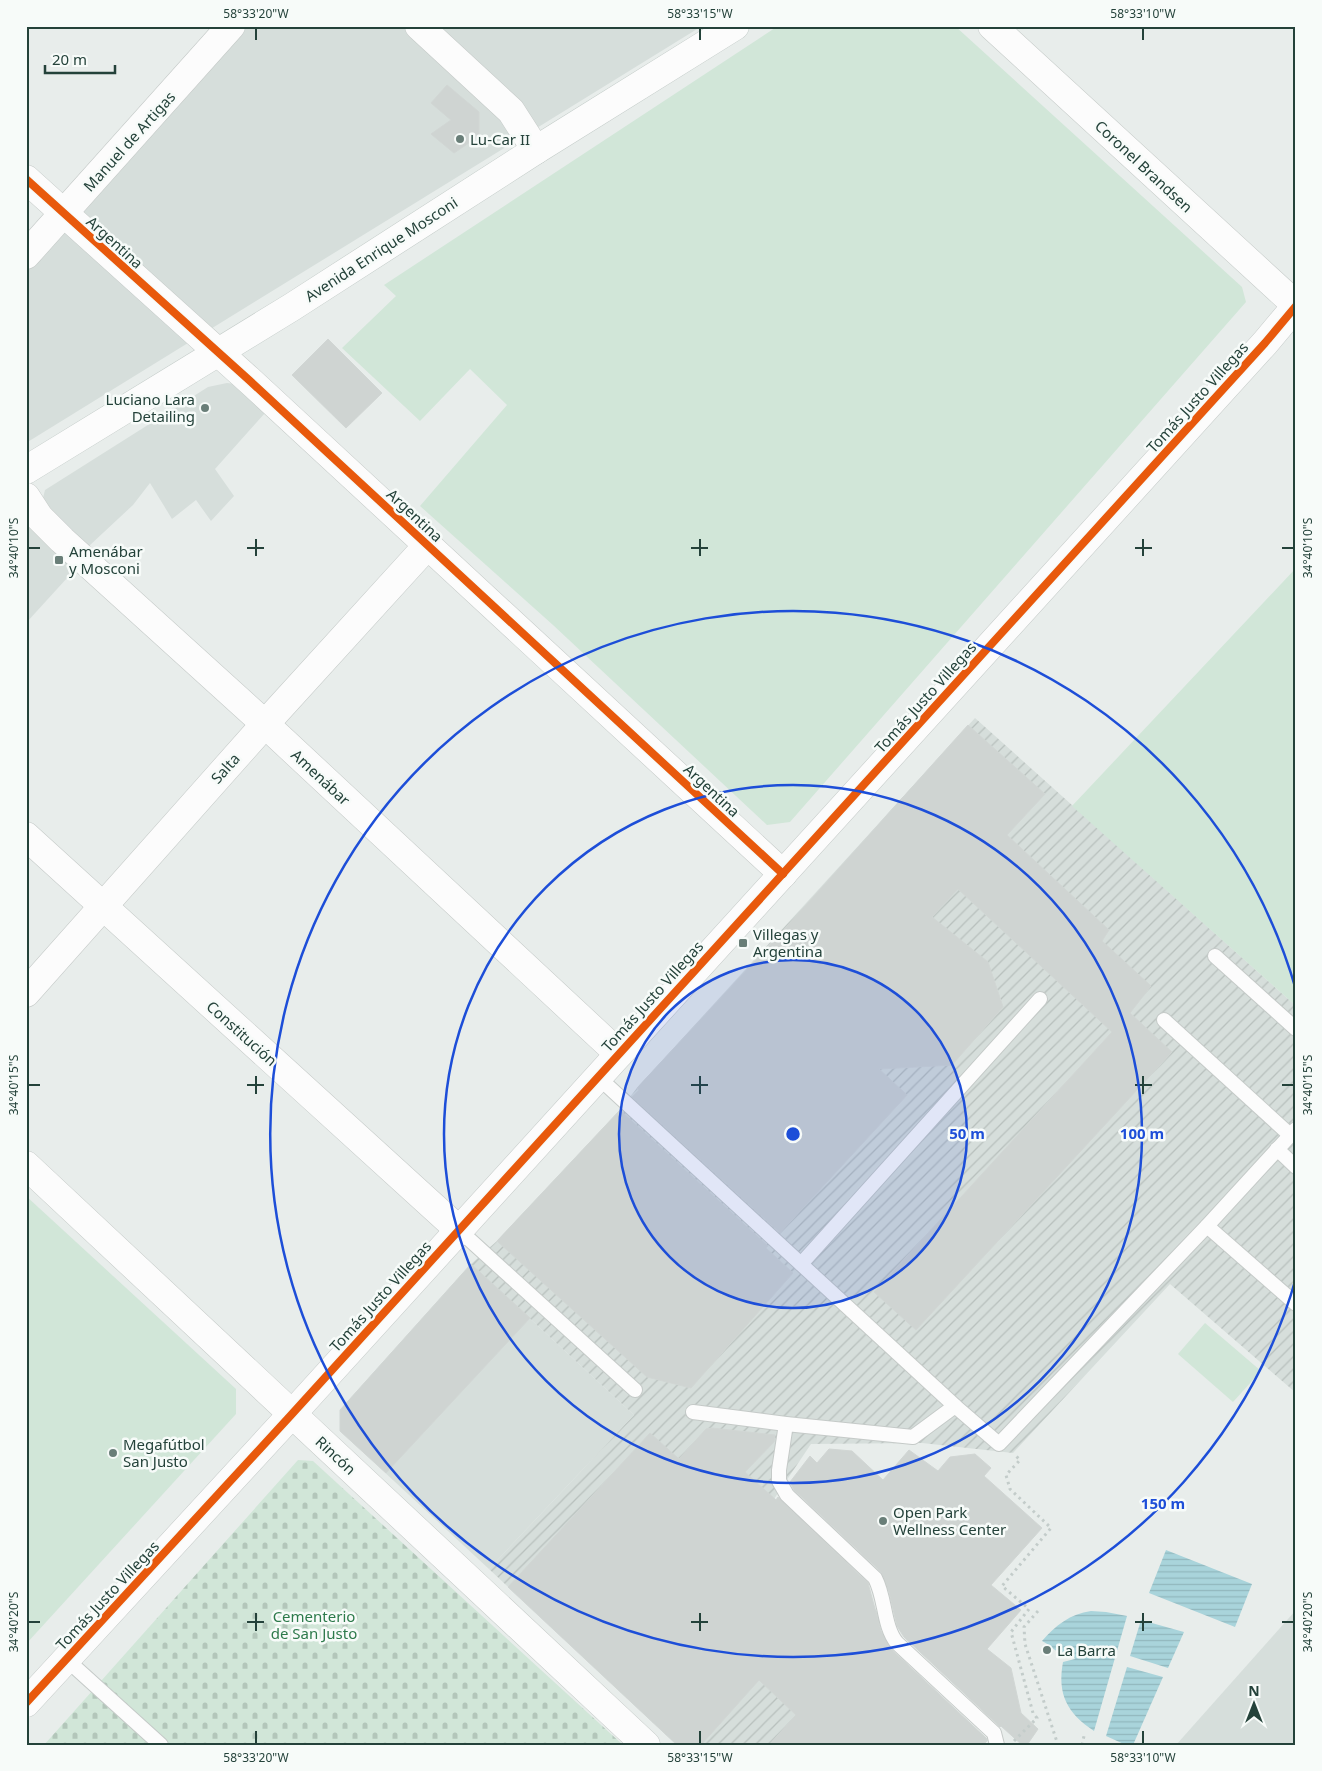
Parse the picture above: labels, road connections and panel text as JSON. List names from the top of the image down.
{
  "streets": {
    "street": [
      "Manuel de Artigas",
      "Coronel Brandsen",
      "Argentina",
      "Avenida Enrique Mosconi",
      "Tomás Justo Villegas",
      "Salta",
      "Amenábar",
      "Constitución",
      "Rincón"
    ]
  },
  "crossings": [
    ["Manuel de Artigas", "Argentina"],
    ["Coronel Brandsen", "Tomás Justo Villegas"],
    ["Argentina", "Avenida Enrique Mosconi"],
    ["Argentina", "Tomás Justo Villegas"],
    ["Argentina", "Salta"],
    ["Tomás Justo Villegas", "Amenábar"],
    ["Tomás Justo Villegas", "Constitución"],
    ["Tomás Justo Villegas", "Rincón"],
    ["Salta", "Amenábar"],
    ["Salta", "Constitución"]
  ],
  "parks": ["Cementerio de San Justo"],
  "places": {
    "other": [
      "Lu-Car II",
      "Luciano Lara Detailing",
      "Megafútbol San Justo",
      "Open Park Wellness Center",
      "La Barra"
    ],
    "transit": ["Amenábar y Mosconi", "Villegas y Argentina"]
  },
  "scale_bar": "20 m",
  "north": "top",
  "coordinates": [
    "58°33'20\"W",
    "58°33'15\"W",
    "58°33'10\"W",
    "34°40'10\"S",
    "34°40'15\"S",
    "34°40'20\"S"
  ],
  "rings": ["50 m", "100 m", "150 m"]
}
